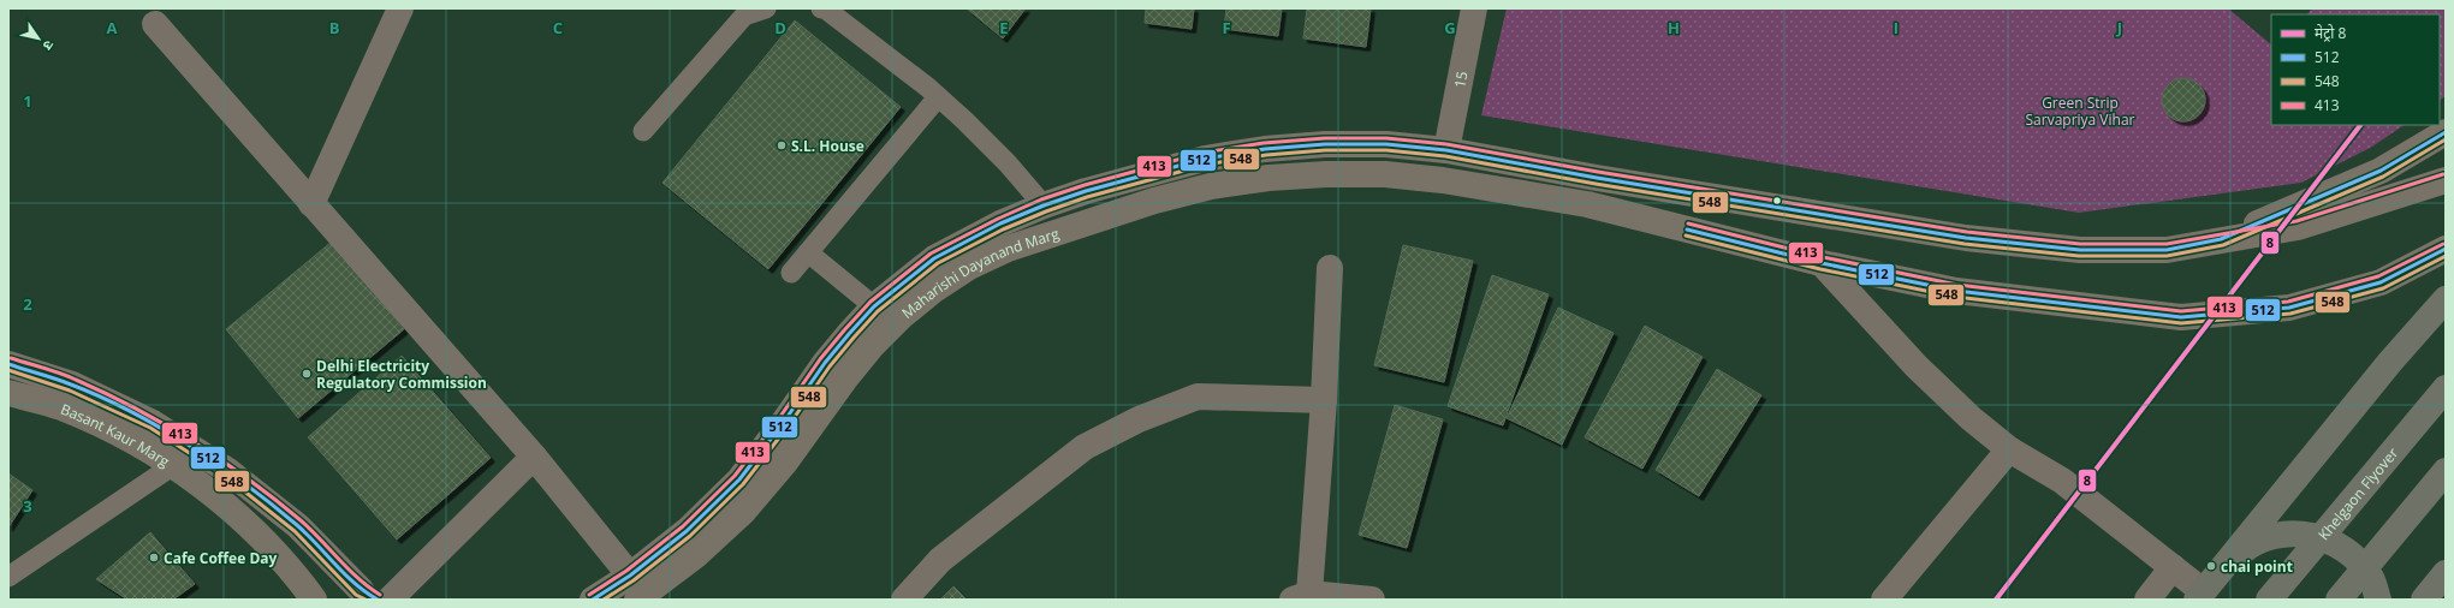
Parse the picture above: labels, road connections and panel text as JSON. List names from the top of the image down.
{
  "streets": {
    "main road": ["Maharishi Dayanand Marg", "Basant Kaur Marg", "Khelgaon Flyover"],
    "street": ["15"]
  },
  "crossings": [
    ["15", "Maharishi Dayanand Marg"]
  ],
  "parks": ["Green Strip Sarvapriya Vihar"],
  "places": [
    "S.L. House",
    "Delhi Electricity Regulatory Commission",
    "Cafe Coffee Day",
    "chai point"
  ],
  "lines": [
    "metro line 8",
    "transit line 512",
    "transit line 413",
    "transit line 548"
  ],
  "legend": [
    "मेट्रो 8",
    "512",
    "548",
    "413"
  ],
  "north": "bottom right",
  "grid": {
    "columns": [
      "A",
      "B",
      "C",
      "D",
      "E",
      "F",
      "G",
      "H",
      "I",
      "J"
    ],
    "rows": ["1", "2", "3"]
  }
}
